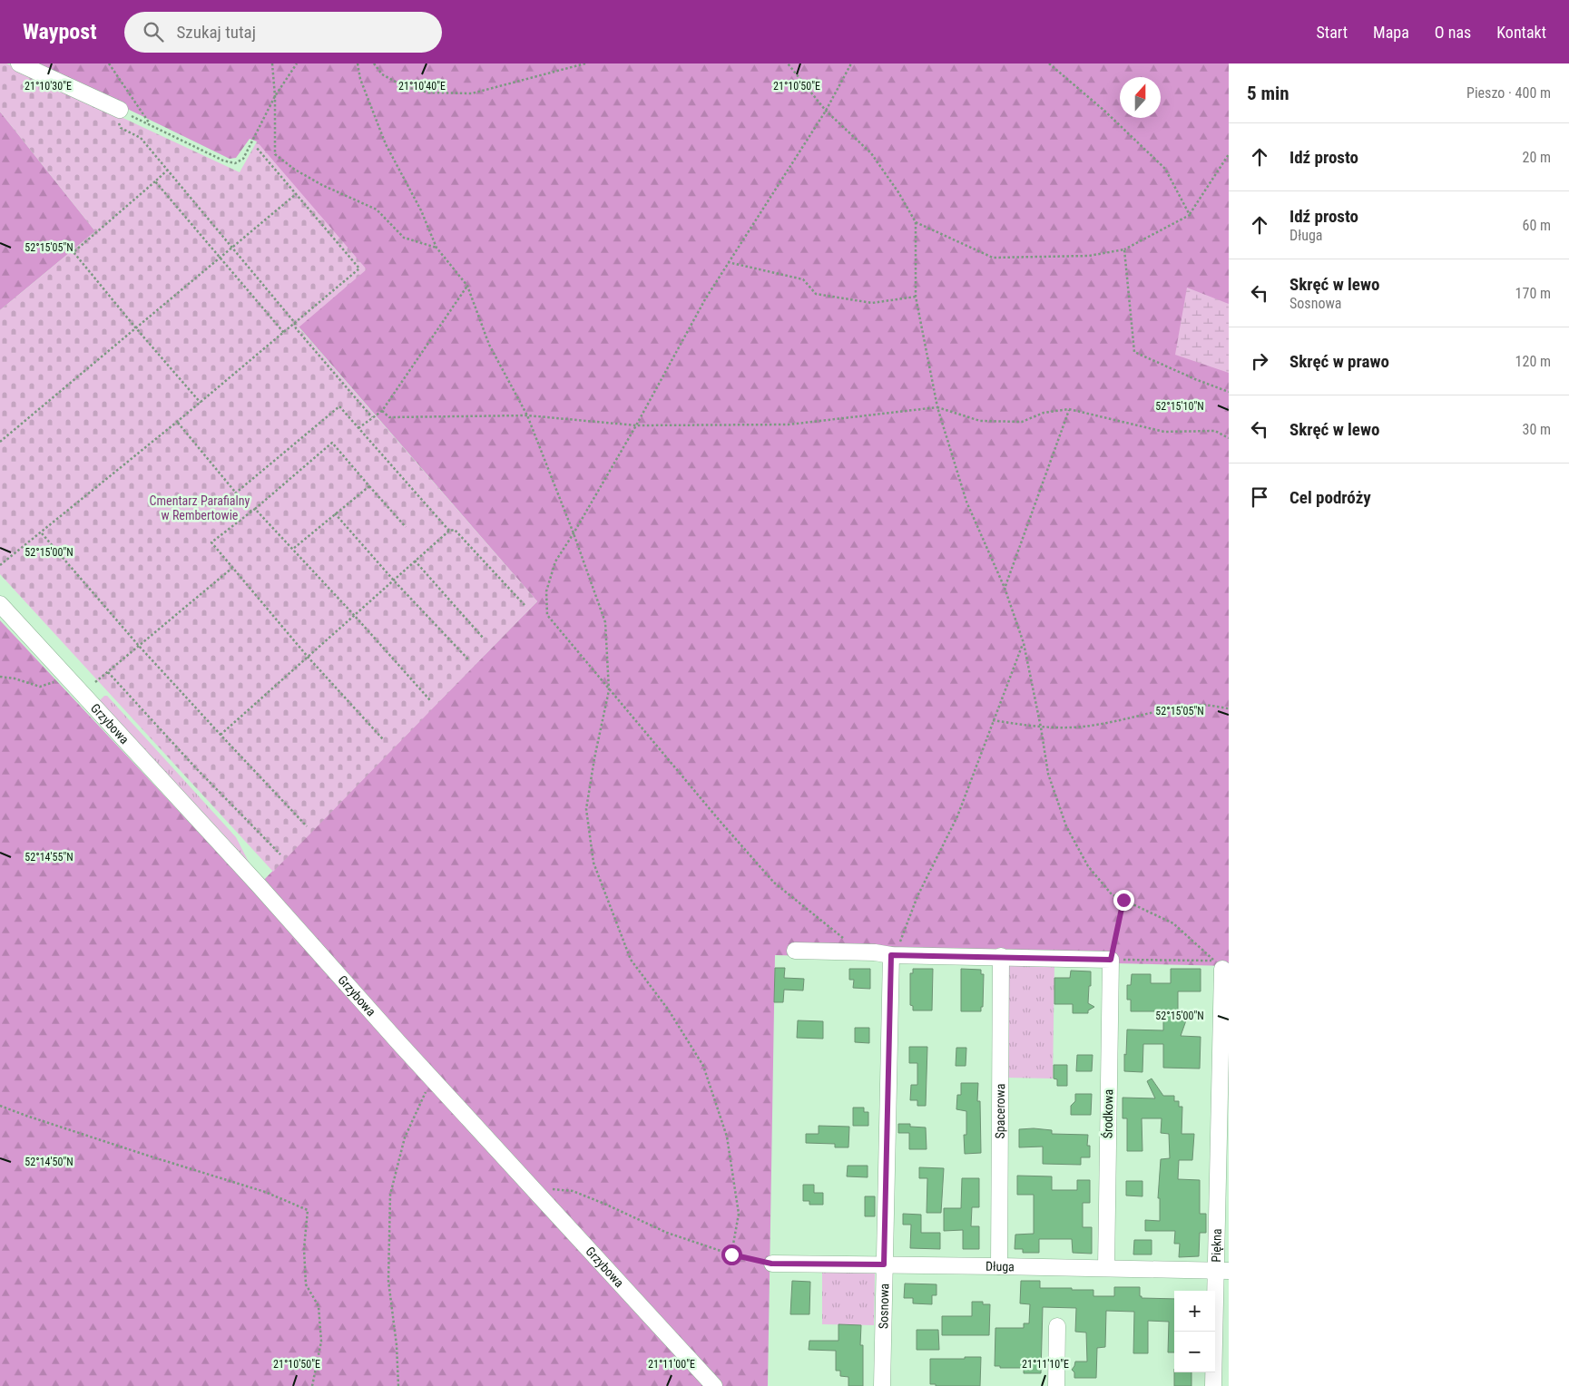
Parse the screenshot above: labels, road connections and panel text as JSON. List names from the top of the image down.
{
  "streets": {
    "street": [
      "Grzybowa",
      "Spacerowa",
      "Środkowa",
      "Piękna",
      "Długa",
      "Sosnowa"
    ]
  },
  "crossings": [
    ["Spacerowa", "Długa"],
    ["Środkowa", "Długa"],
    ["Piękna", "Długa"],
    ["Długa", "Sosnowa"]
  ],
  "parks": ["Cmentarz Parafialny w Rembertowie"],
  "north": "top",
  "page": {
    "header": "Waypost",
    "search": "Szukaj tutaj",
    "nav": [
      "Start",
      "Mapa",
      "O nas",
      "Kontakt"
    ],
    "heading": ["5 min", "Pieszo · 400 m"],
    "list": [
      ["Idź prosto", "20 m"],
      ["Idź prosto", "Długa", "60 m"],
      ["Skręć w lewo", "Sosnowa", "170 m"],
      ["Skręć w prawo", "120 m"],
      ["Skręć w lewo", "30 m"],
      "Cel podróży"
    ],
    "map_buttons": ["+", "−"]
  },
  "coordinates": [
    "21°10'30\"E",
    "21°10'40\"E",
    "21°10'50\"E",
    "52°15'05\"N",
    "52°15'10\"N",
    "52°15'00\"N",
    "52°14'55\"N",
    "52°14'50\"N",
    "21°11'00\"E",
    "21°11'10\"E"
  ]
}
